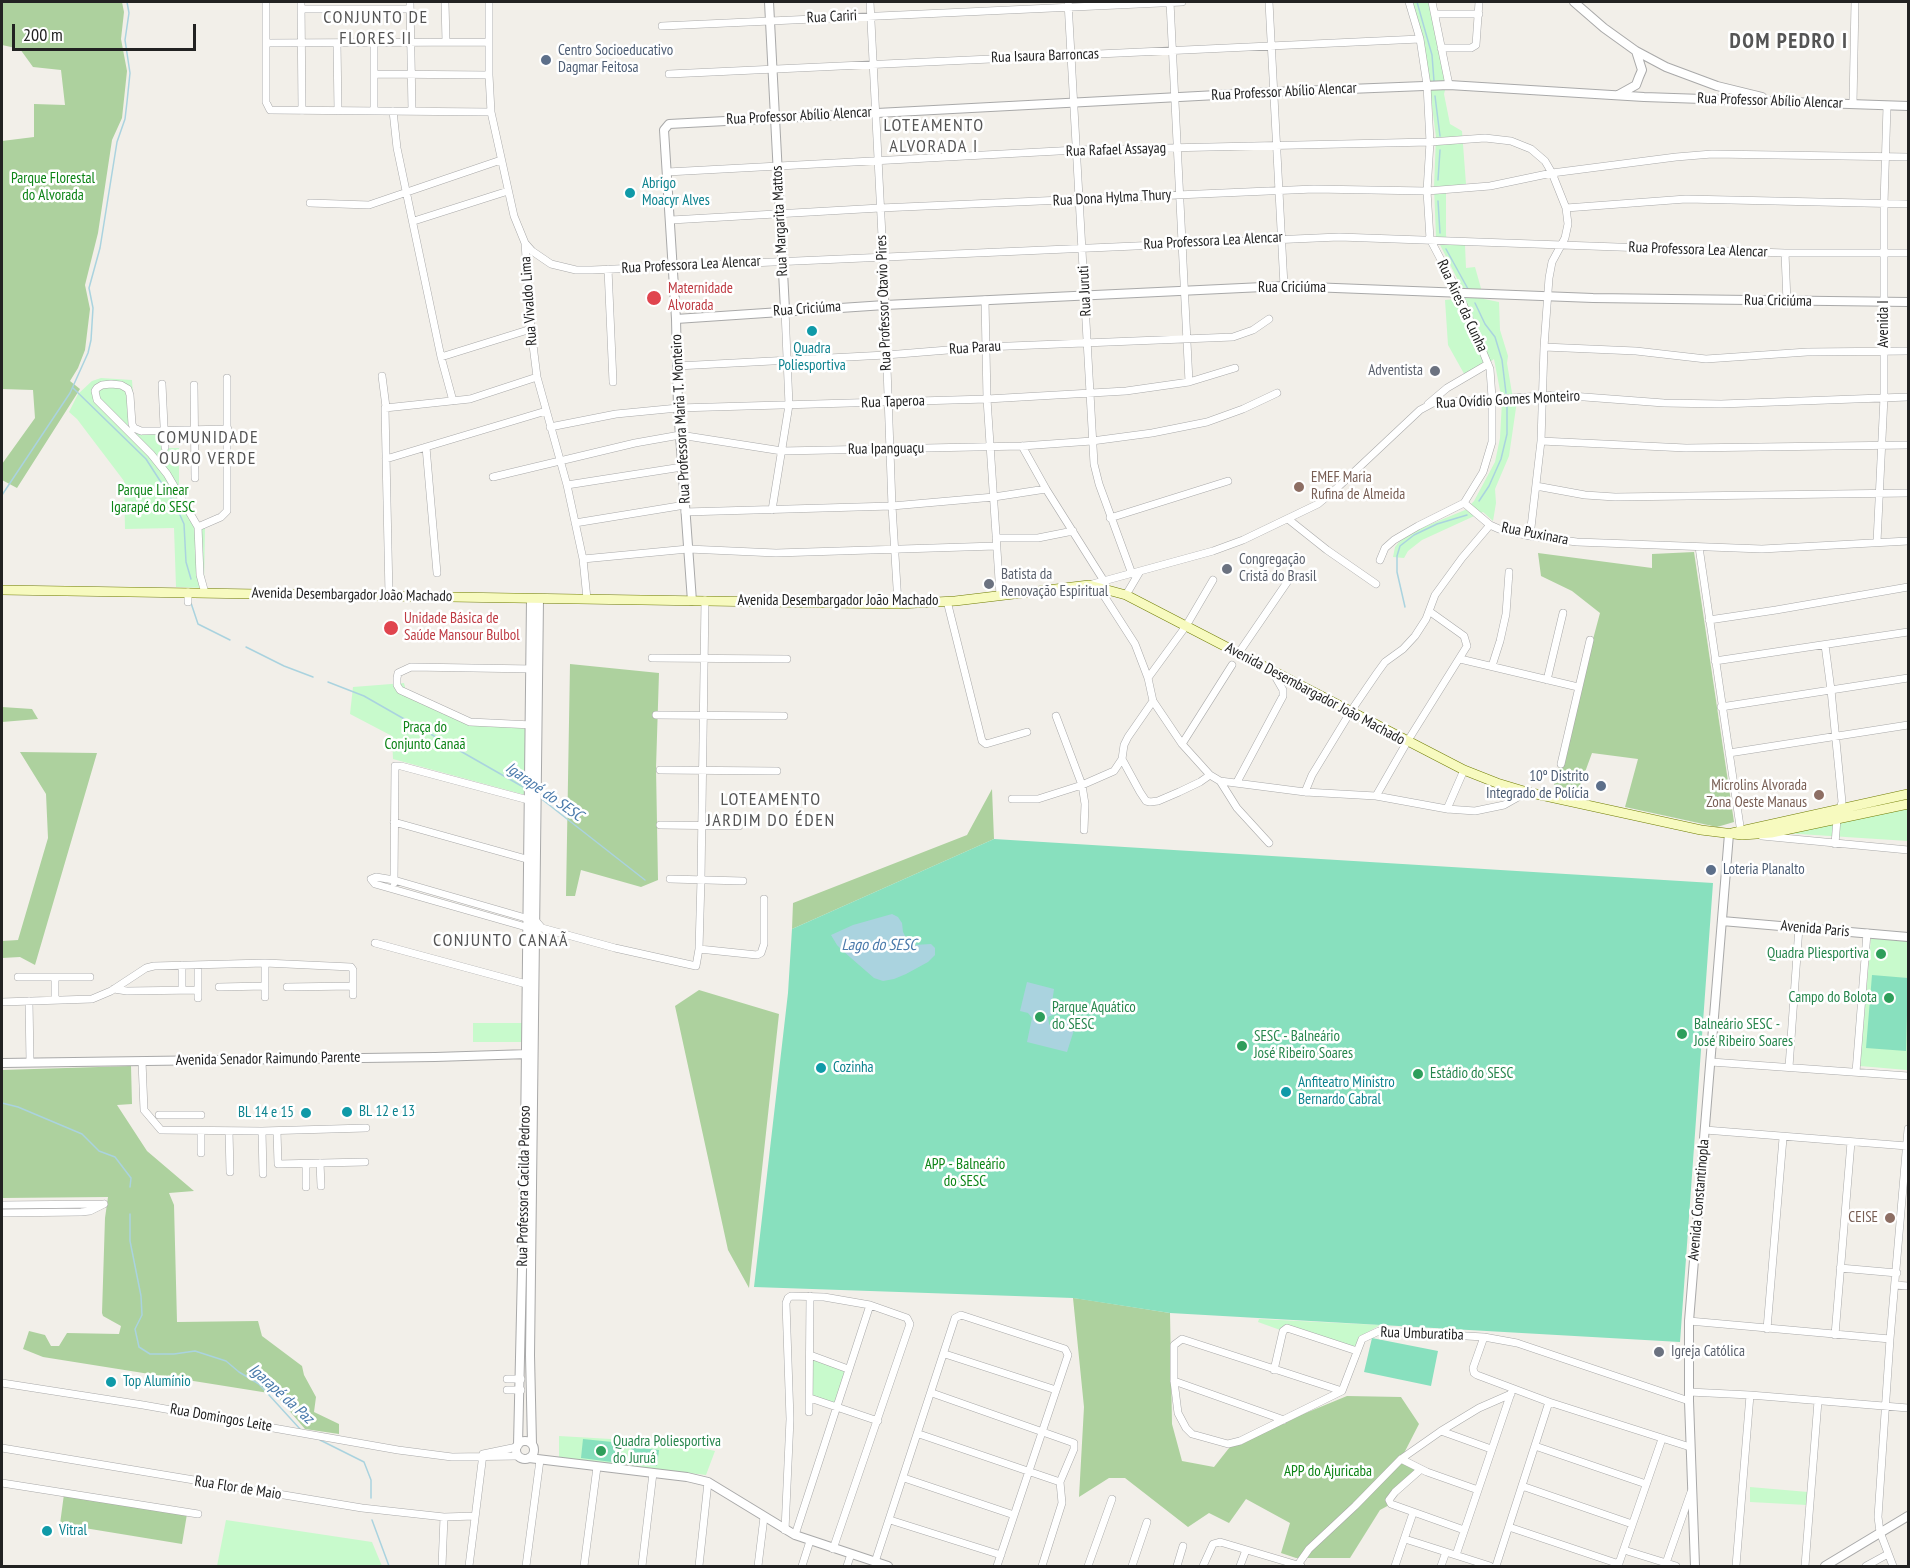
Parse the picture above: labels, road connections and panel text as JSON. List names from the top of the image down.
{
  "streets": {
    "main road": ["Avenida Desembargador João Machado"],
    "street": [
      "Rua Cariri",
      "Rua Isaura Barroncas",
      "Rua Professor Abílio Alencar",
      "Rua Rafael Assayag",
      "Rua Dona Hylma Thury",
      "Rua Margarita Mattos",
      "Rua Professora Lea Alencar",
      "Rua Criciúma",
      "Rua Juruti",
      "Rua Vivaldo Lima",
      "Rua Professor Otavio Pires",
      "Rua Aires da Cunha",
      "Avenida I",
      "Rua Parau",
      "Rua Ovídio Gomes Monteiro",
      "Rua Taperoa",
      "Rua Professora Maria T. Monteiro",
      "Rua Ipanguaçu",
      "Rua Puxinara",
      "Avenida Paris",
      "Avenida Senador Raimundo Parente",
      "Rua Professora Cacilda Pedroso",
      "Avenida Constantinopla",
      "Rua Umburatiba",
      "Rua Domingos Leite",
      "Rua Flor de Maio"
    ]
  },
  "crossings": [
    ["Rua Cariri", "Rua Margarita Mattos"],
    ["Rua Cariri", "Rua Juruti"],
    ["Rua Cariri", "Rua Professor Otavio Pires"],
    ["Rua Isaura Barroncas", "Rua Margarita Mattos"],
    ["Rua Isaura Barroncas", "Rua Juruti"],
    ["Rua Isaura Barroncas", "Rua Professor Otavio Pires"],
    ["Rua Isaura Barroncas", "Rua Aires da Cunha"],
    ["Rua Professor Abílio Alencar", "Rua Margarita Mattos"],
    ["Rua Professor Abílio Alencar", "Rua Juruti"],
    ["Rua Professor Abílio Alencar", "Rua Professor Otavio Pires"],
    ["Rua Professor Abílio Alencar", "Rua Aires da Cunha"],
    ["Rua Professor Abílio Alencar", "Avenida I"],
    ["Rua Professor Abílio Alencar", "Rua Professora Maria T. Monteiro"],
    ["Rua Rafael Assayag", "Rua Dona Hylma Thury"],
    ["Rua Rafael Assayag", "Rua Margarita Mattos"],
    ["Rua Rafael Assayag", "Rua Juruti"],
    ["Rua Rafael Assayag", "Rua Professor Otavio Pires"],
    ["Rua Rafael Assayag", "Rua Aires da Cunha"],
    ["Rua Rafael Assayag", "Rua Professora Maria T. Monteiro"],
    ["Rua Dona Hylma Thury", "Rua Margarita Mattos"],
    ["Rua Dona Hylma Thury", "Rua Juruti"],
    ["Rua Dona Hylma Thury", "Rua Professor Otavio Pires"],
    ["Rua Dona Hylma Thury", "Rua Aires da Cunha"],
    ["Rua Dona Hylma Thury", "Avenida I"],
    ["Rua Dona Hylma Thury", "Rua Professora Maria T. Monteiro"],
    ["Rua Margarita Mattos", "Rua Professora Lea Alencar"],
    ["Rua Margarita Mattos", "Rua Criciúma"],
    ["Rua Margarita Mattos", "Rua Parau"],
    ["Rua Margarita Mattos", "Rua Taperoa"],
    ["Rua Margarita Mattos", "Rua Ipanguaçu"],
    ["Rua Professora Lea Alencar", "Rua Juruti"],
    ["Rua Professora Lea Alencar", "Rua Vivaldo Lima"],
    ["Rua Professora Lea Alencar", "Rua Professor Otavio Pires"],
    ["Rua Professora Lea Alencar", "Rua Aires da Cunha"],
    ["Rua Professora Lea Alencar", "Avenida I"],
    ["Rua Professora Lea Alencar", "Rua Professora Maria T. Monteiro"],
    ["Rua Criciúma", "Rua Juruti"],
    ["Rua Criciúma", "Rua Professor Otavio Pires"],
    ["Rua Criciúma", "Rua Aires da Cunha"],
    ["Rua Criciúma", "Avenida I"],
    ["Rua Criciúma", "Rua Professora Maria T. Monteiro"],
    ["Rua Juruti", "Rua Parau"],
    ["Rua Juruti", "Rua Ovídio Gomes Monteiro"],
    ["Rua Juruti", "Rua Taperoa"],
    ["Rua Juruti", "Rua Ipanguaçu"],
    ["Rua Vivaldo Lima", "Rua Taperoa"],
    ["Rua Vivaldo Lima", "Rua Ipanguaçu"],
    ["Rua Vivaldo Lima", "Avenida Desembargador João Machado"],
    ["Rua Professor Otavio Pires", "Rua Parau"],
    ["Rua Professor Otavio Pires", "Rua Taperoa"],
    ["Rua Professor Otavio Pires", "Rua Ipanguaçu"],
    ["Rua Professor Otavio Pires", "Avenida Desembargador João Machado"],
    ["Rua Aires da Cunha", "Rua Ovídio Gomes Monteiro"],
    ["Avenida I", "Rua Ovídio Gomes Monteiro"],
    ["Avenida I", "Rua Puxinara"],
    ["Rua Parau", "Rua Professora Maria T. Monteiro"],
    ["Rua Ovídio Gomes Monteiro", "Avenida Desembargador João Machado"],
    ["Rua Taperoa", "Rua Professora Maria T. Monteiro"],
    ["Rua Professora Maria T. Monteiro", "Rua Ipanguaçu"],
    ["Rua Professora Maria T. Monteiro", "Avenida Desembargador João Machado"],
    ["Rua Puxinara", "Avenida Desembargador João Machado"],
    ["Avenida Desembargador João Machado", "Avenida Constantinopla"],
    ["Avenida Paris", "Avenida Constantinopla"],
    ["Avenida Senador Raimundo Parente", "Rua Professora Cacilda Pedroso"],
    ["Rua Professora Cacilda Pedroso", "Rua Domingos Leite"],
    ["Avenida Constantinopla", "Rua Umburatiba"]
  ],
  "districts": [
    "CONJUNTO DE FLORES II",
    "DOM PEDRO I",
    "LOTEAMENTO ALVORADA I",
    "COMUNIDADE OURO VERDE",
    "LOTEAMENTO JARDIM DO ÉDEN",
    "CONJUNTO CANAÃ"
  ],
  "water": ["Igarapé do SESC", "Lago do SESC", "Igarapé da Paz"],
  "parks": [
    "Parque Florestal do Alvorada",
    "Parque Linear Igarapé do SESC",
    "Praça do Conjunto Canaã",
    "APP - Balneário do SESC",
    "APP do Ajuricaba"
  ],
  "places": [
    "Centro Socioeducativo Dagmar Feitosa",
    "Abrigo Moacyr Alves",
    "Maternidade Alvorada",
    "Quadra Poliesportiva",
    "Adventista",
    "EMEF Maria Rufina de Almeida",
    "Congregação Cristã do Brasil",
    "Batista da Renovação Espiritual",
    "Unidade Básica de Saúde Mansour Bulbol",
    "10º Distrito Integrado de Polícia",
    "Microlins Alvorada Zona Oeste Manaus",
    "Loteria Planalto",
    "Quadra Pliesportiva",
    "Campo do Bolota",
    "Parque Aquático do SESC",
    "Balneário SESC - José Ribeiro Soares",
    "SESC - Balneário José Ribeiro Soares",
    "Cozinha",
    "Estádio do SESC",
    "Anfiteatro Ministro Bernardo Cabral",
    "BL 12 e 13",
    "BL 14 e 15",
    "CEISE",
    "Igreja Católica",
    "Top Alumínio",
    "Quadra Poliesportiva do Juruá",
    "Vitral"
  ],
  "scale_bar": "200 m"
}
